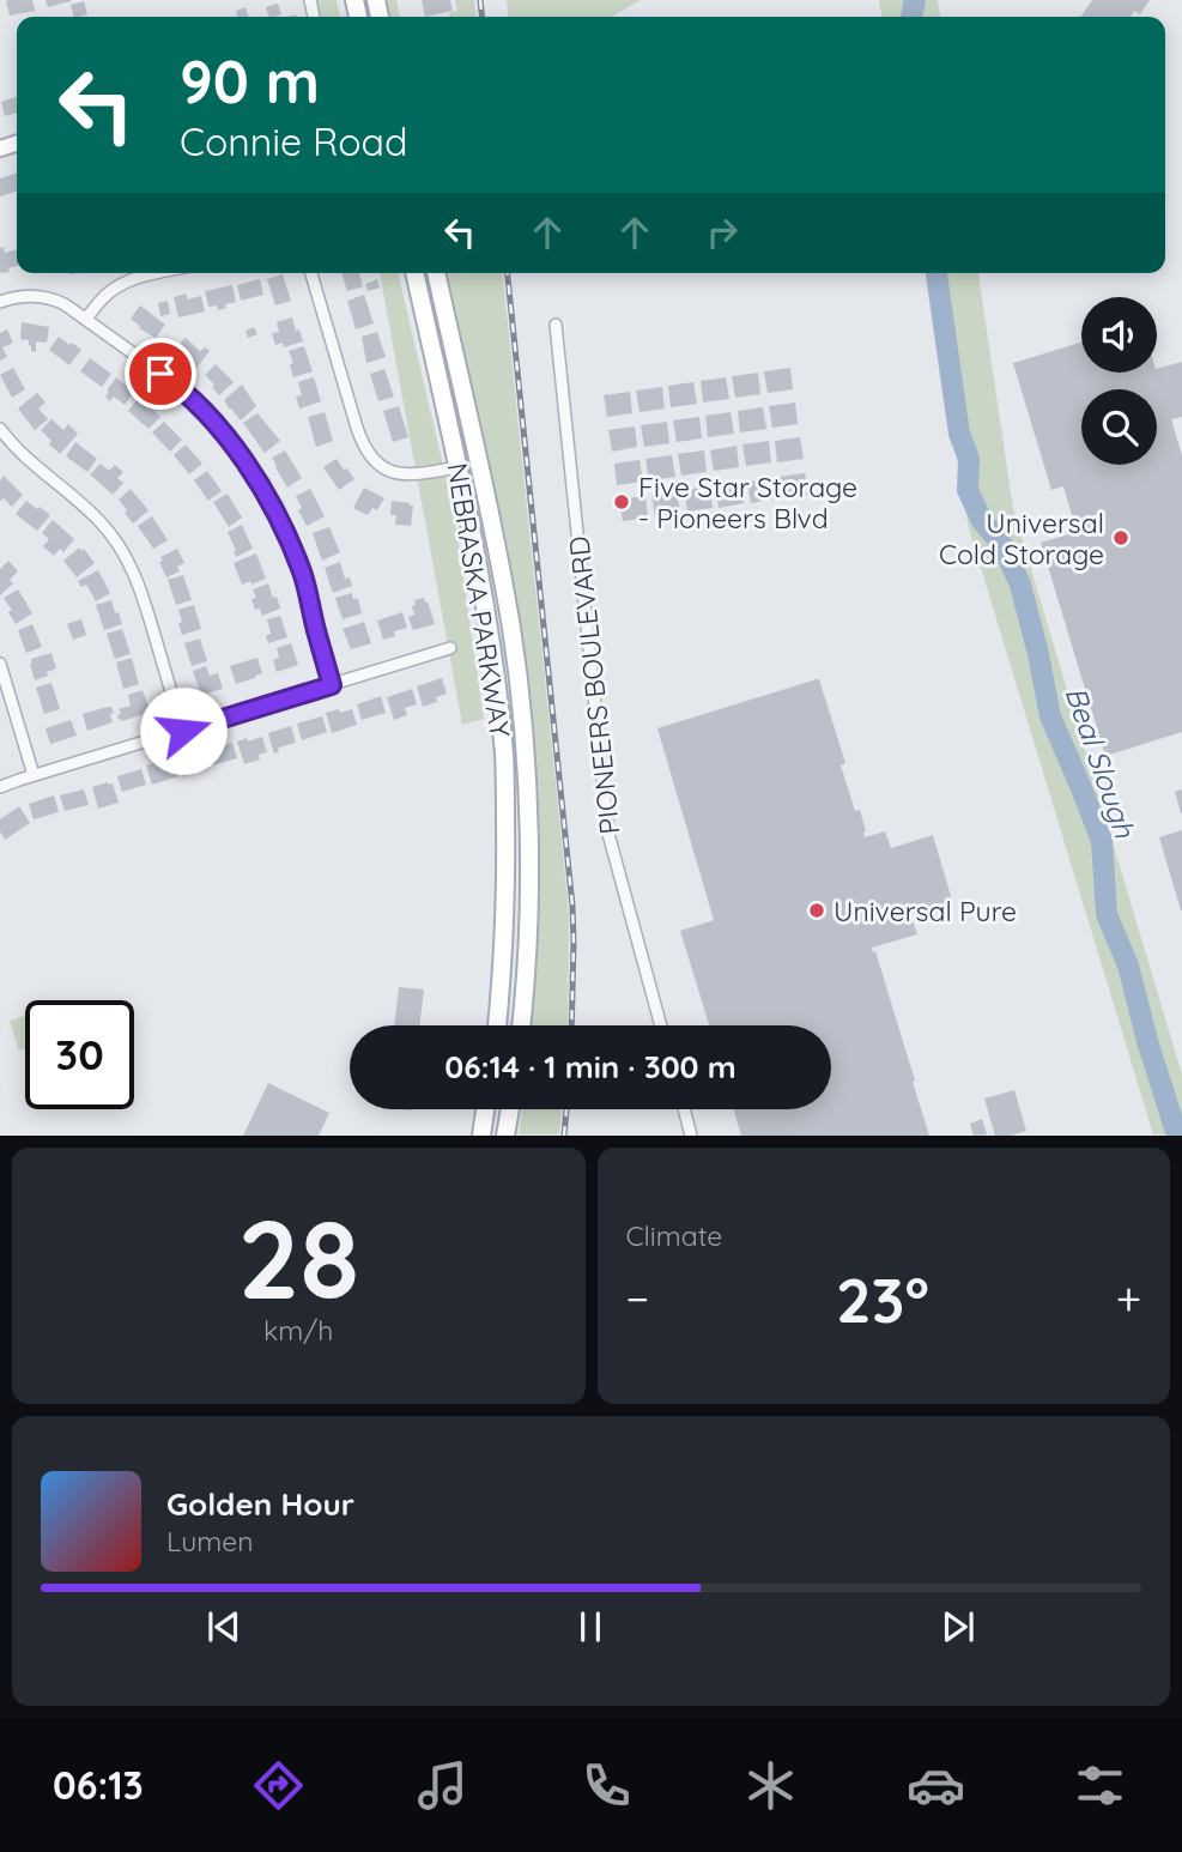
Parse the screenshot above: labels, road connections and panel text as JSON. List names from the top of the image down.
{
  "streets": {
    "main road": ["NEBRASKA PARKWAY"],
    "street": ["PIONEERS BOULEVARD"]
  },
  "water": ["Beal Slough"],
  "places": ["Five Star Storage - Pioneers Blvd", "Universal Cold Storage", "Universal Pure"],
  "page": {
    "turn": ["90 m", "Connie Road"],
    "limit": "30",
    "trip": "06:14 · 1 min · 300 m",
    "tile": [
      ["28", "km/h"],
      "Climate"
    ],
    "heat": ["−", "23°", "+"],
    "song": ["Golden Hour", "Lumen"],
    "tabs": "06:13"
  }
}
